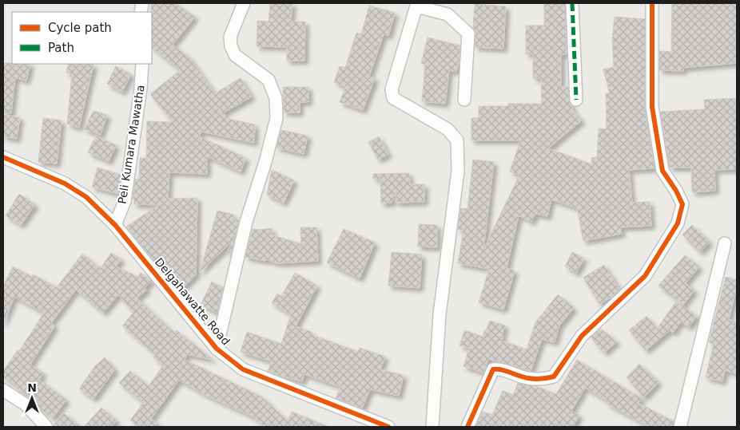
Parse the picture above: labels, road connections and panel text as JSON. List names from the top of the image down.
{
  "streets": {
    "street": ["Peli Kumara Mawatha", "Delgahawatte Road"]
  },
  "crossings": [
    ["Peli Kumara Mawatha", "Delgahawatte Road"]
  ],
  "legend": ["Cycle path", "Path"],
  "north": "top"
}
